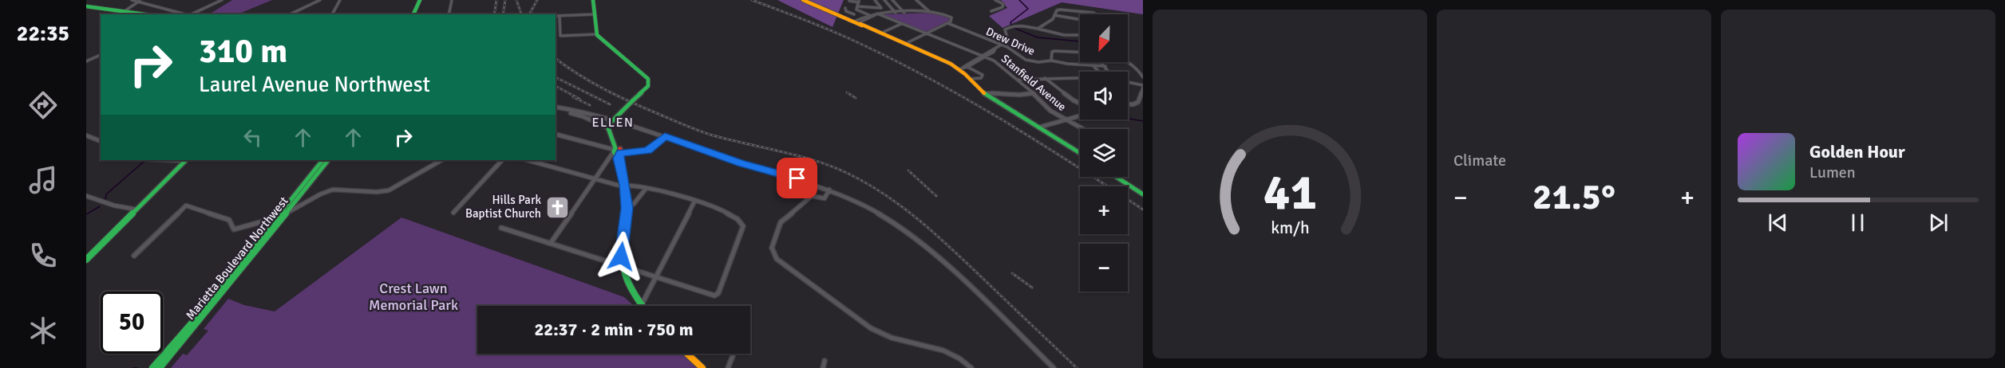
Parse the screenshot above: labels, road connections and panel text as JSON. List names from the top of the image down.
{
  "streets": {
    "street": ["Drew Drive", "Stanfield Avenue", "Marietta Boulevard Northwest"]
  },
  "districts": ["ELLEN"],
  "parks": ["Crest Lawn Memorial Park"],
  "places": {
    "church": ["Hills Park Baptist Church"]
  },
  "north": "bottom left",
  "page": {
    "tabs": "22:35",
    "tile": "Climate",
    "map_buttons": ["+", "−"],
    "turn": ["310 m", "Laurel Avenue Northwest"],
    "song": ["Golden Hour", "Lumen"],
    "heat": ["−", "21.5°", "+"],
    "limit": "50",
    "trip": "22:37 · 2 min · 750 m",
    "gauge": ["41", "km/h"]
  }
}
